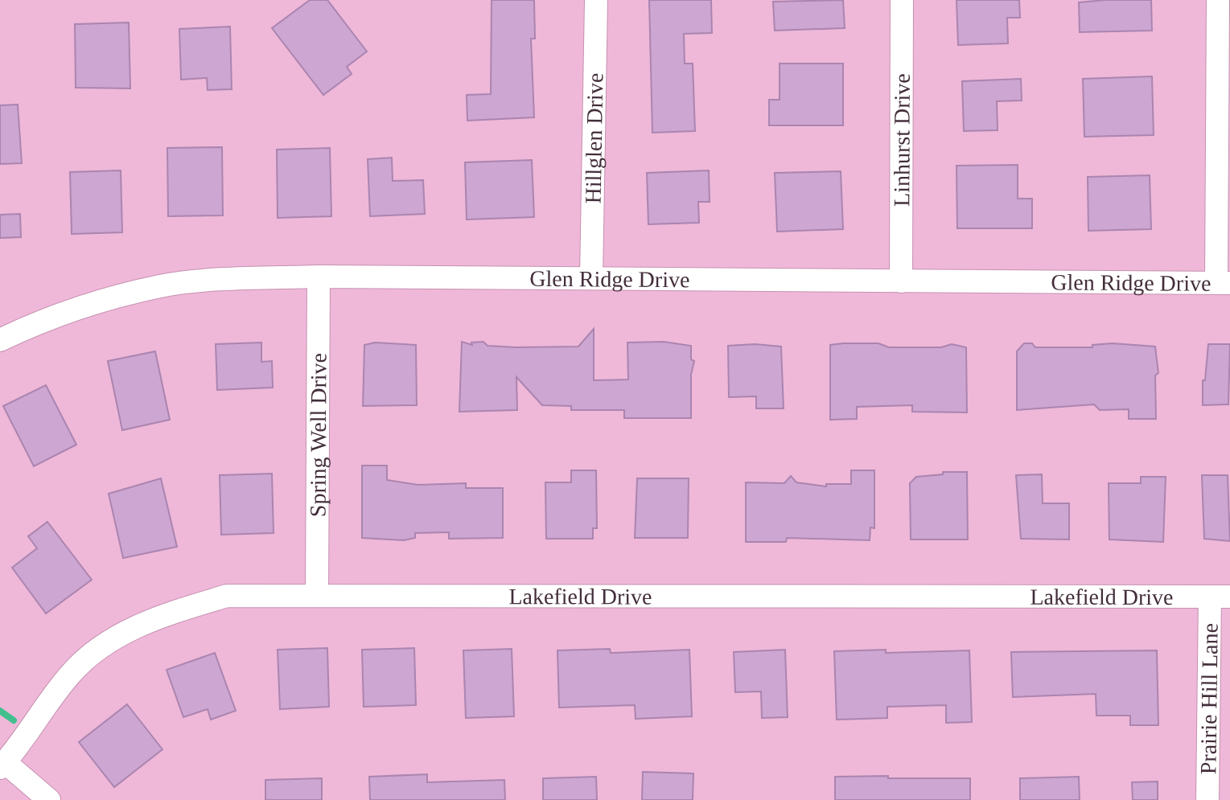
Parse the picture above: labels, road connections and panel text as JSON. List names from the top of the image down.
{
  "streets": {
    "street": [
      "Hillglen Drive",
      "Linhurst Drive",
      "Glen Ridge Drive",
      "Spring Well Drive",
      "Lakefield Drive",
      "Prairie Hill Lane"
    ]
  },
  "crossings": [
    ["Hillglen Drive", "Glen Ridge Drive"],
    ["Linhurst Drive", "Glen Ridge Drive"],
    ["Glen Ridge Drive", "Spring Well Drive"],
    ["Spring Well Drive", "Lakefield Drive"],
    ["Lakefield Drive", "Prairie Hill Lane"]
  ]
}
